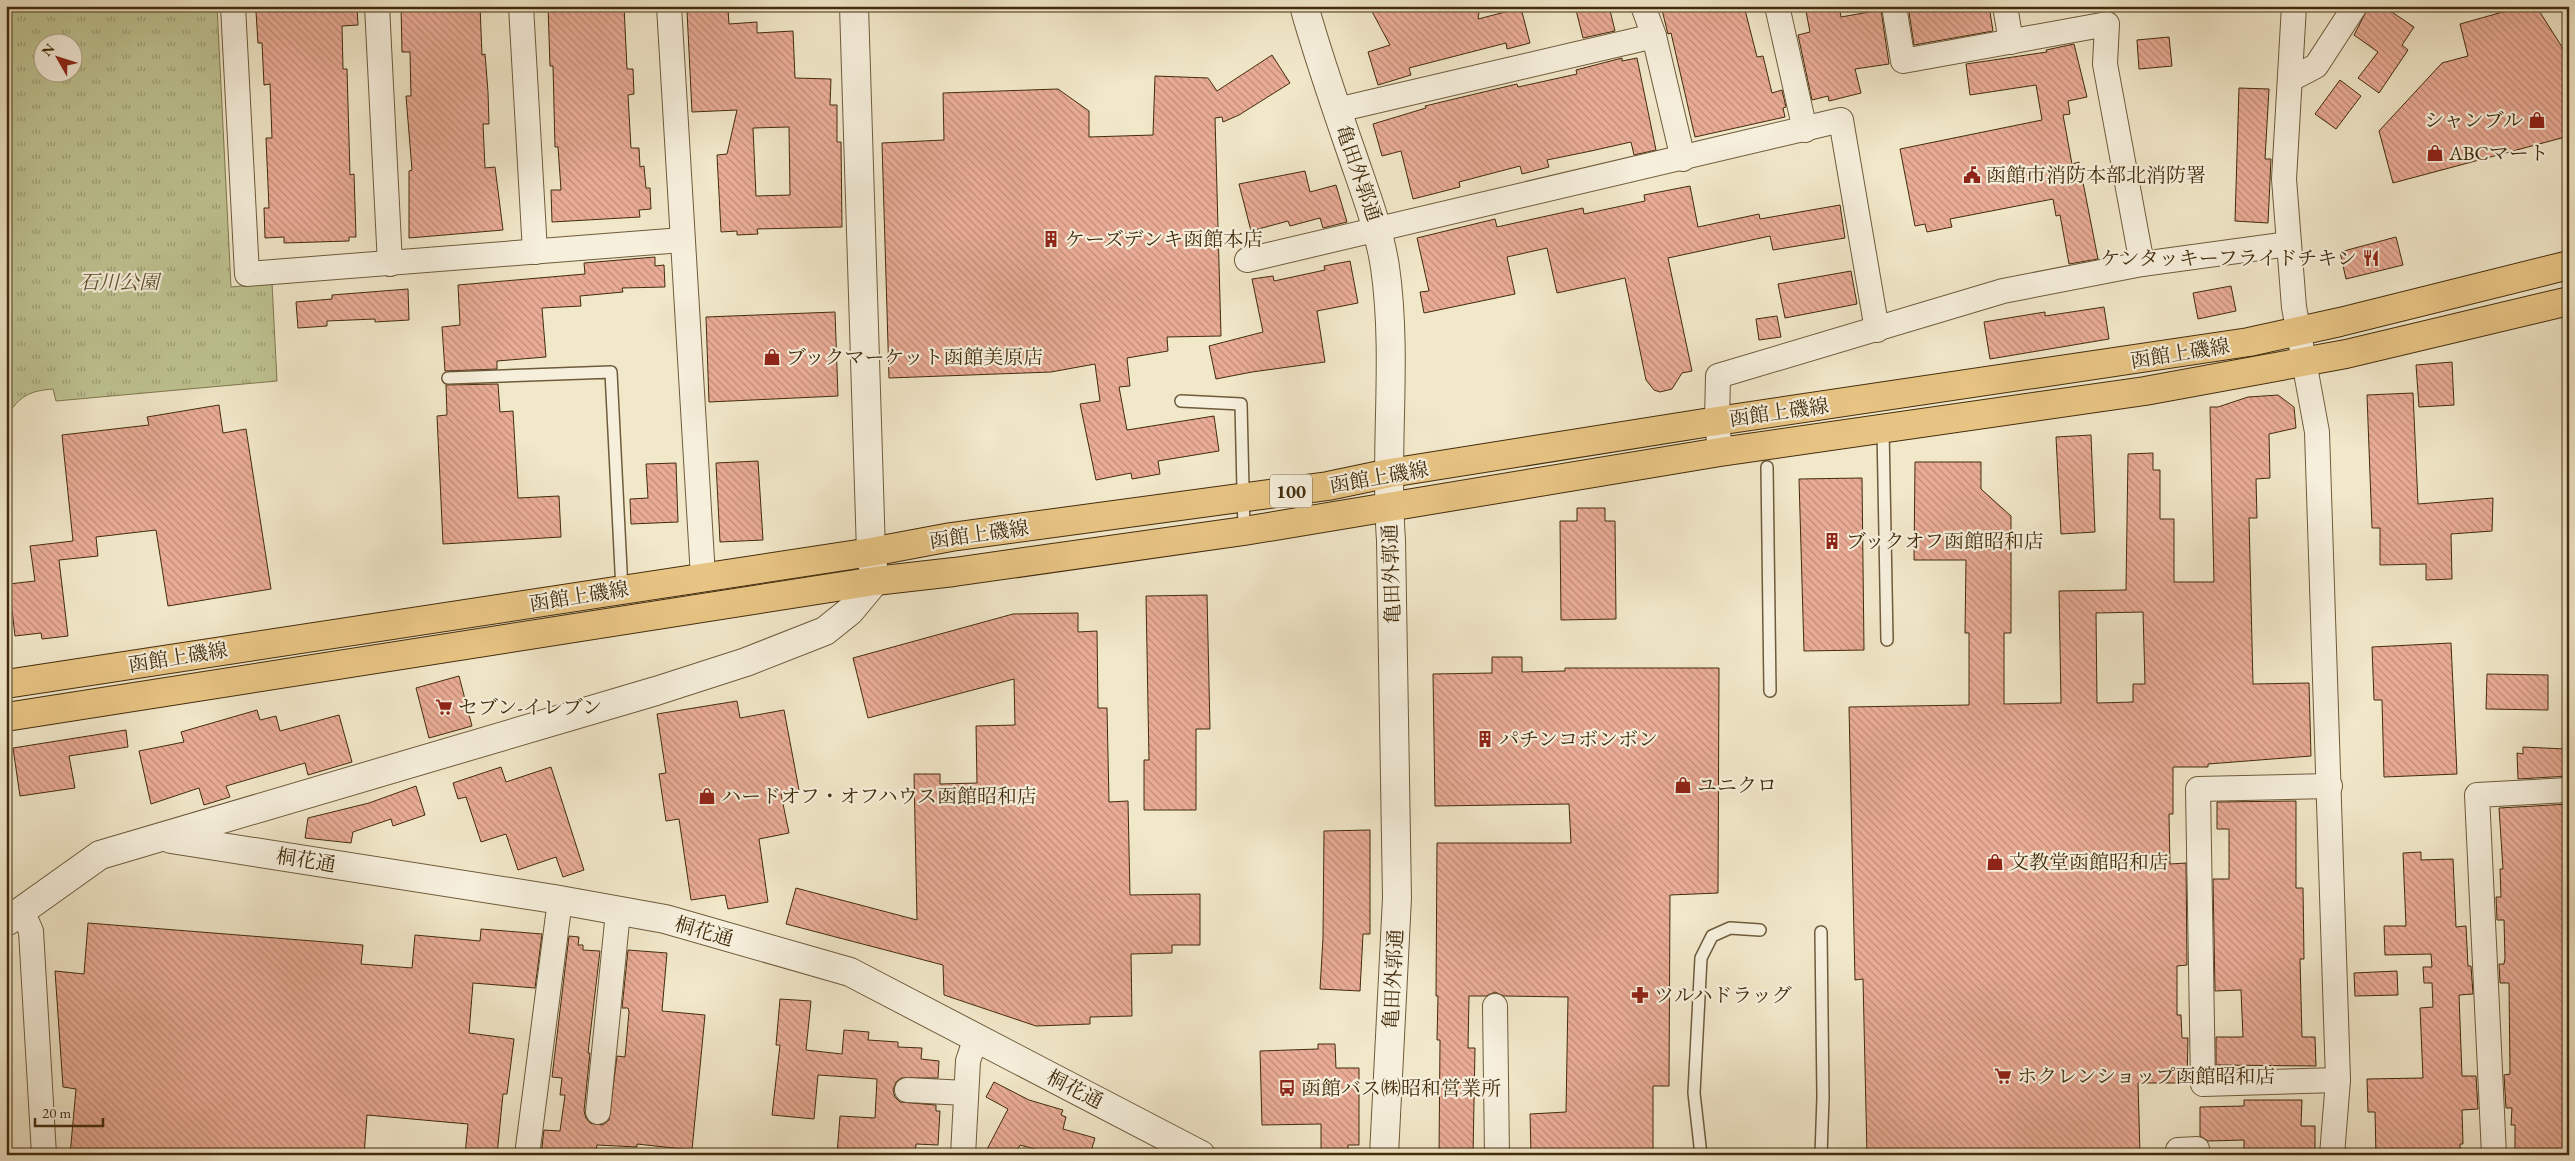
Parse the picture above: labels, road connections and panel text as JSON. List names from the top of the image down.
{
  "streets": {
    "main road": ["函館上磯線", "100"],
    "street": ["亀田外郭通", "桐花通"]
  },
  "crossings": [
    ["亀田外郭通", "函館上磯線"]
  ],
  "parks": ["石川公園"],
  "places": {
    "shop": [
      "シャンブル",
      "ABCマート",
      "ブックマーケット函館美原店",
      "ユニクロ",
      "ハードオフ・オフハウス函館昭和店",
      "文教堂函館昭和店"
    ],
    "public building": ["函館市消防本部北消防署"],
    "building": ["ケーズデンキ函館本店", "ブックオフ函館昭和店", "パチンコボンボン"],
    "restaurant": ["ケンタッキーフライドチキン"],
    "supermarket": ["セブン-イレブン", "ホクレンショップ函館昭和店"],
    "pharmacy": ["ツルハドラッグ"],
    "bus stop": ["函館バス㈱昭和営業所"]
  },
  "scale_bar": "20 m",
  "north": "top left"
}
